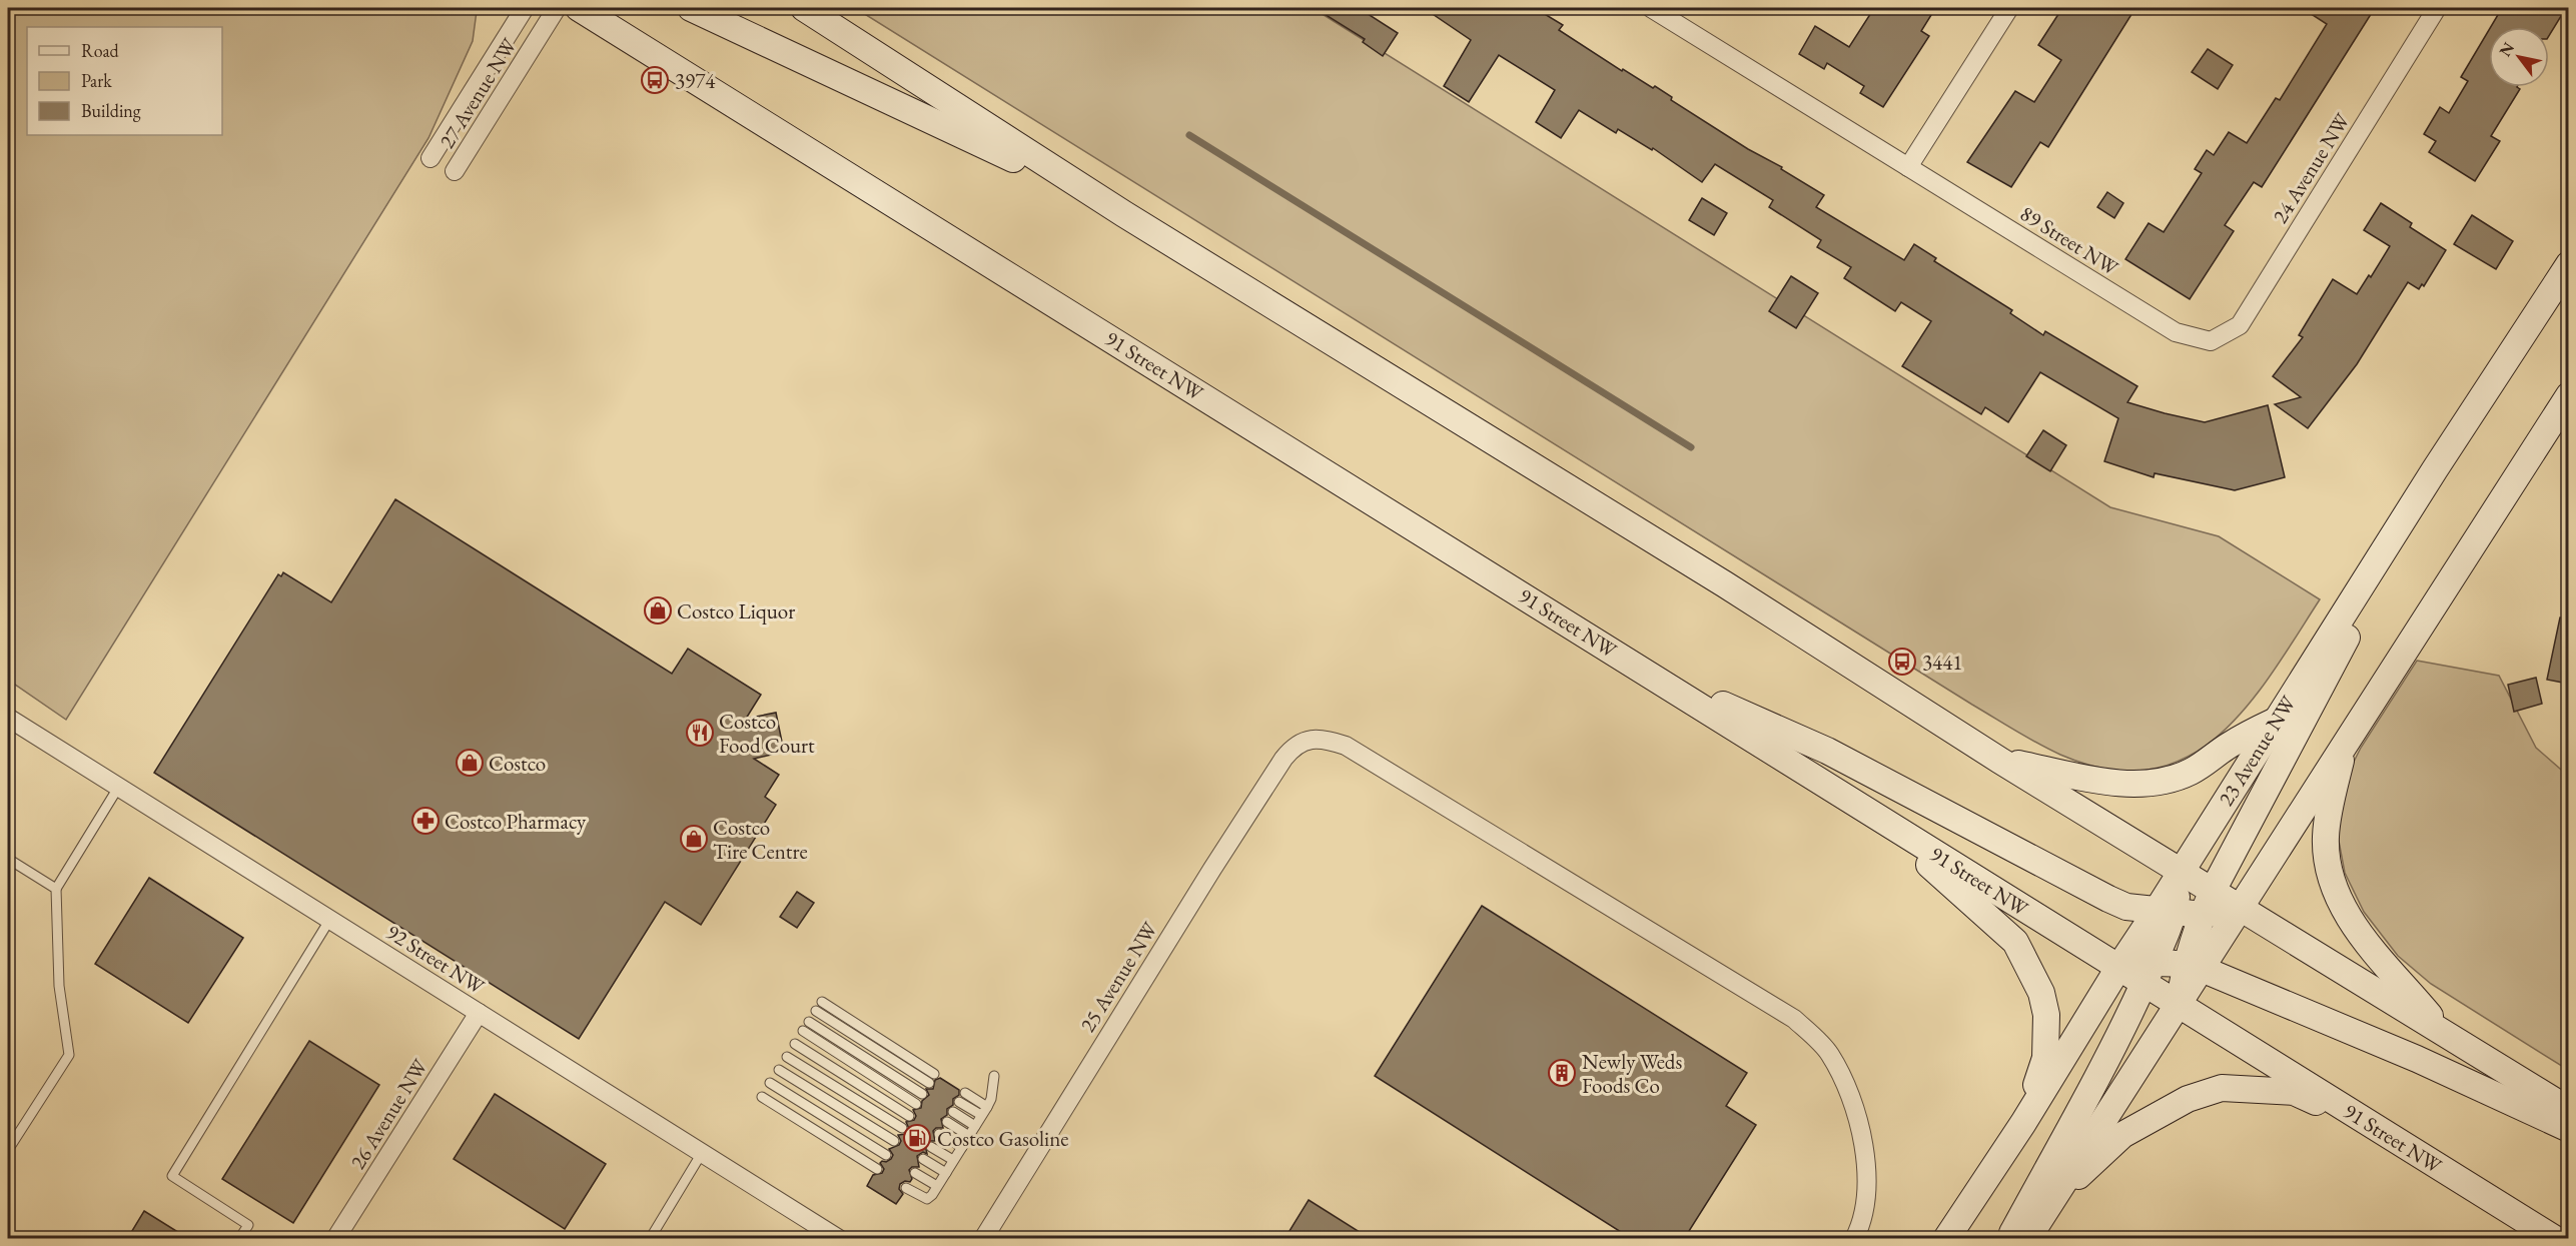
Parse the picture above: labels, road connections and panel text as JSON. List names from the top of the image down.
{
  "streets": {
    "main road": ["91 Street NW", "23 Avenue NW"],
    "street": [
      "27 Avenue NW",
      "24 Avenue NW",
      "89 Street NW",
      "92 Street NW",
      "25 Avenue NW",
      "26 Avenue NW"
    ]
  },
  "crossings": [
    ["24 Avenue NW", "89 Street NW"],
    ["92 Street NW", "26 Avenue NW"]
  ],
  "places": {
    "bus stop": ["3974", "3441"],
    "shop": ["Costco Liquor", "Costco", "Costco Tire Centre"],
    "restaurant": ["Costco Food Court"],
    "pharmacy": ["Costco Pharmacy"],
    "building": ["Newly Weds Foods Co"],
    "fuel station": ["Costco Gasoline"]
  },
  "legend": ["Road", "Park", "Building"],
  "north": "top left"
}
